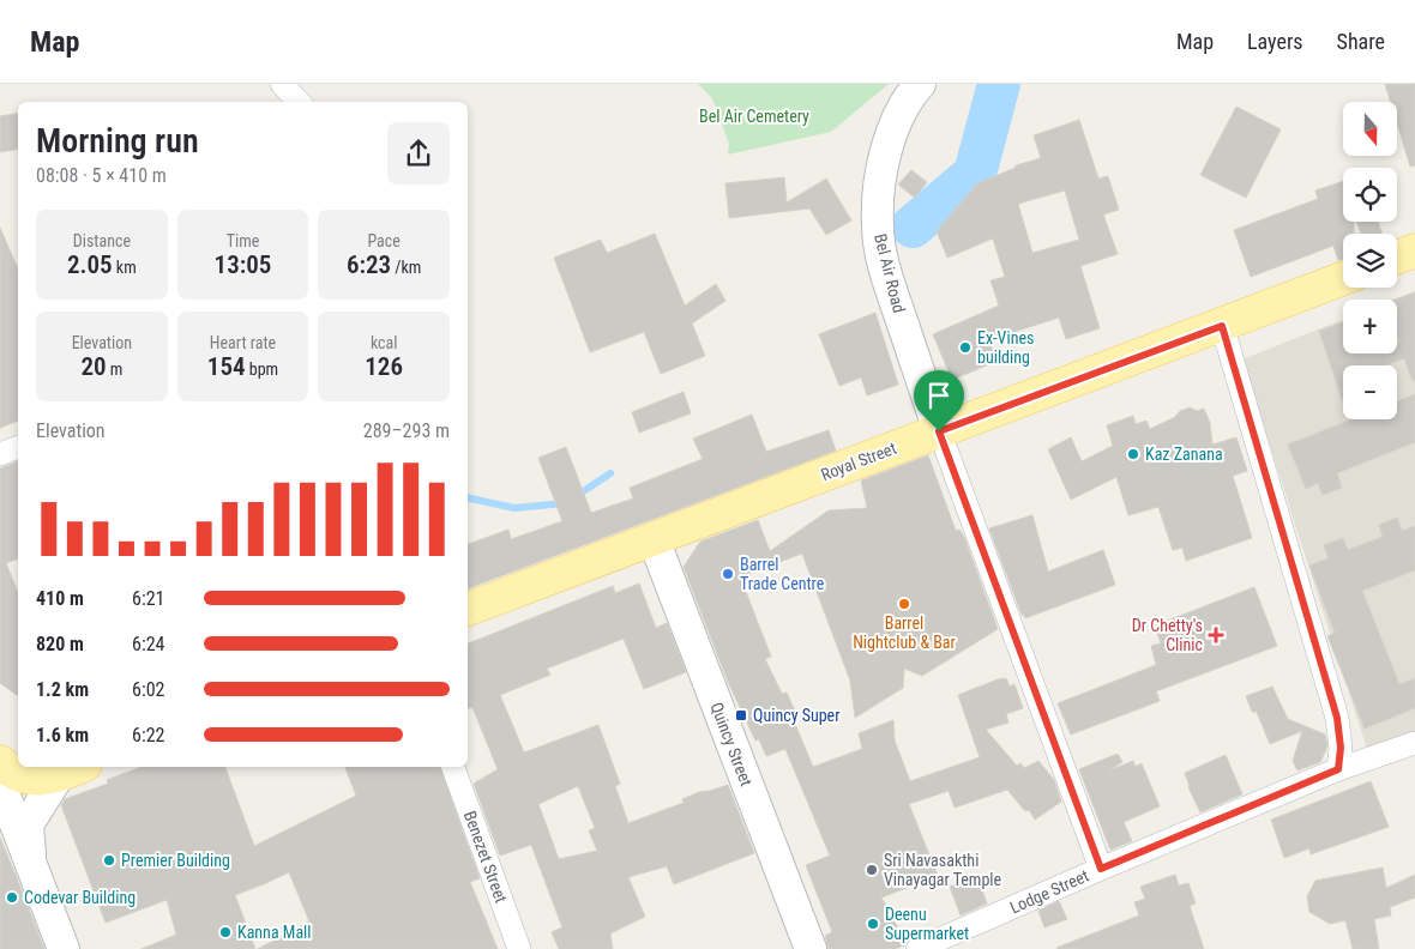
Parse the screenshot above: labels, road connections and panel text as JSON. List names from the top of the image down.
{
  "streets": {
    "main road": ["Bel Air Road", "Royal Street", "Quincy Street"],
    "street": ["Benezet Street", "Lodge Street"]
  },
  "crossings": [
    ["Bel Air Road", "Royal Street"],
    ["Royal Street", "Quincy Street"]
  ],
  "parks": ["Bel Air Cemetery"],
  "places": {
    "other": [
      "Ex-Vines building",
      "Kaz Zanana",
      "Barrel Trade Centre",
      "Barrel Nightclub & Bar",
      "Premier Building",
      "Sri Navasakthi Vinayagar Temple",
      "Codevar Building",
      "Deenu Supermarket",
      "Kanna Mall"
    ],
    "health": ["Dr Chetty's Clinic"],
    "transit": ["Quincy Super"]
  },
  "north": "bottom",
  "page": {
    "header": "Map",
    "nav": ["Map", "Layers", "Share"],
    "map_buttons": ["+", "−"],
    "heading": ["Morning run", "08:08 · 5 × 410 m"],
    "stats": [
      ["Distance", "2.05 km"],
      ["Time", "13:05"],
      ["Pace", "6:23 /km"],
      ["Elevation", "20 m"],
      ["Heart rate", "154 bpm"],
      ["kcal", "126"]
    ],
    "chart": ["Elevation", "289–293 m"],
    "list": [
      {
        "name": "410 m",
        "note": "6:21"
      },
      {
        "name": "820 m",
        "note": "6:24"
      },
      {
        "name": "1.2 km",
        "note": "6:02"
      },
      {
        "name": "1.6 km",
        "note": "6:22"
      }
    ]
  }
}
